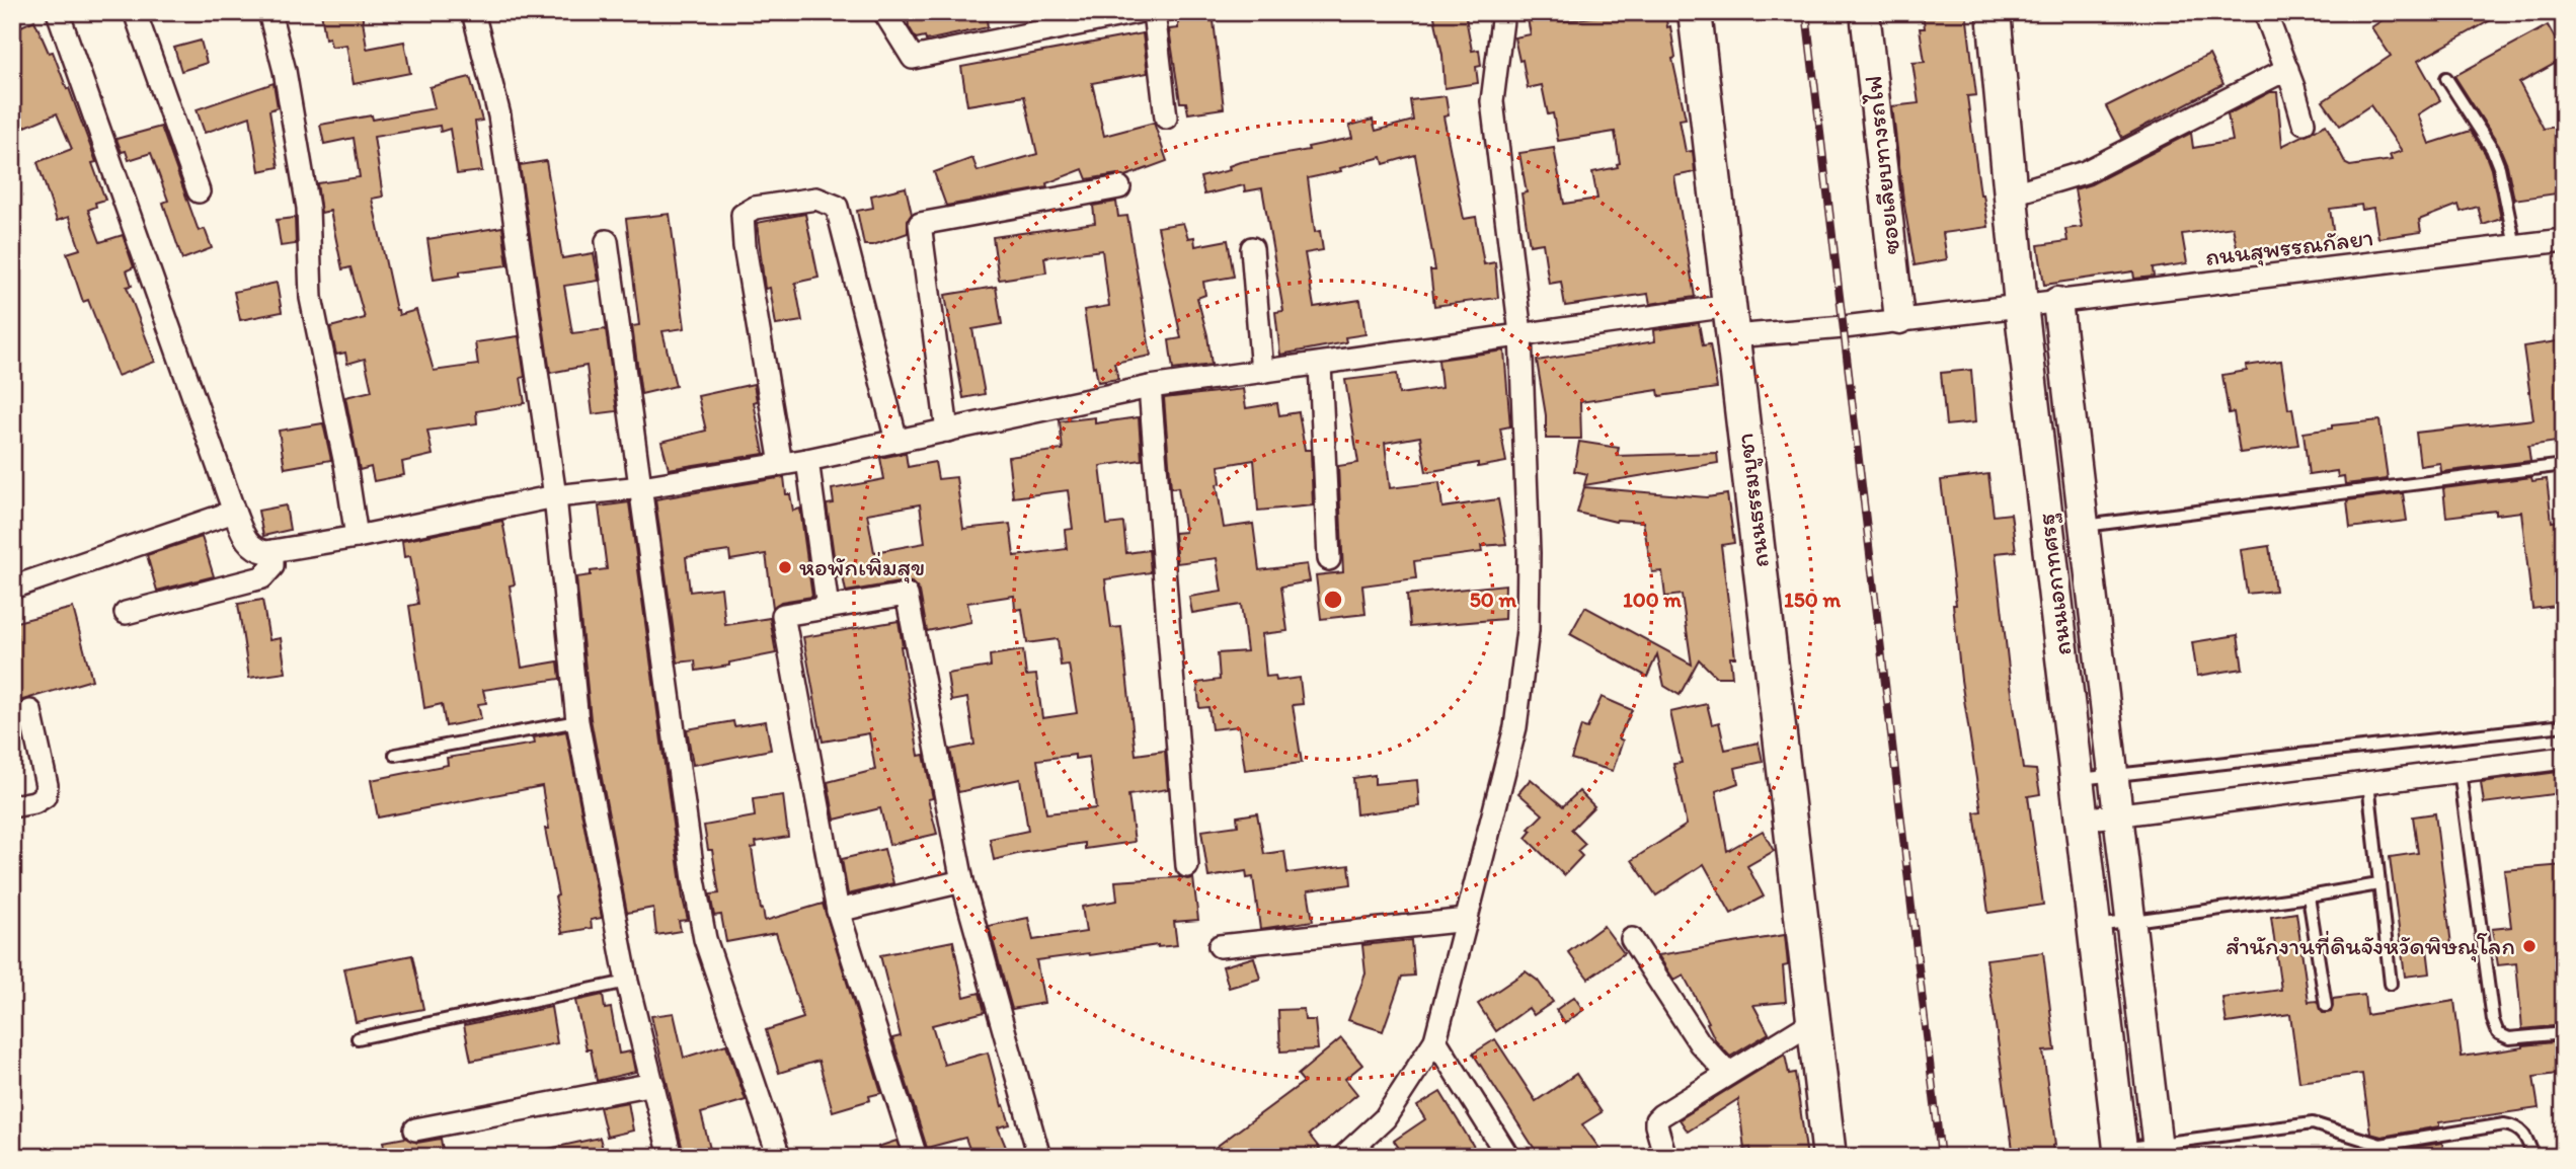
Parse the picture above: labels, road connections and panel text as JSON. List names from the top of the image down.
{
  "streets": {
    "main road": ["ถนนธรรมบูชา", "ถนนเอกาทศรฐ"],
    "street": ["ซอยเลียบทางรถไฟ", "ถนนสุพรรณกัลยา"]
  },
  "crossings": [
    ["ซอยเลียบทางรถไฟ", "ถนนสุพรรณกัลยา"],
    ["ถนนสุพรรณกัลยา", "ถนนธรรมบูชา"],
    ["ถนนสุพรรณกัลยา", "ถนนเอกาทศรฐ"]
  ],
  "places": ["หอพักเพิ่มสุข", "สำนักงานที่ดินจังหวัดพิษณุโลก"],
  "rings": ["50 m", "100 m", "150 m"]
}
